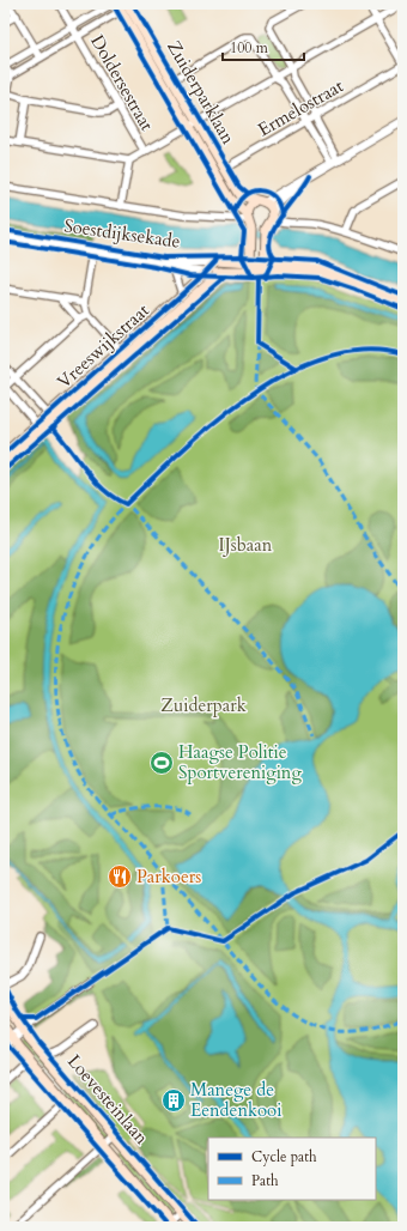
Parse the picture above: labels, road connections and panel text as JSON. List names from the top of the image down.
{
  "streets": {
    "main road": [
      "Zuiderparklaan",
      "Soestdijksekade",
      "Vreeswijkstraat",
      "Loevesteinlaan"
    ],
    "street": ["Doldersestraat", "Ermelostraat"]
  },
  "crossings": [
    ["Zuiderparklaan", "Ermelostraat"],
    ["Zuiderparklaan", "Soestdijksekade"],
    ["Soestdijksekade", "Vreeswijkstraat"]
  ],
  "parks": ["IJsbaan", "Zuiderpark"],
  "places": {
    "sports": ["Haagse Politie Sportvereniging"],
    "restaurant": ["Parkoers"],
    "building": ["Manege de Eendenkooi"]
  },
  "legend": ["Cycle path", "Path"],
  "scale_bar": "100 m"
}
